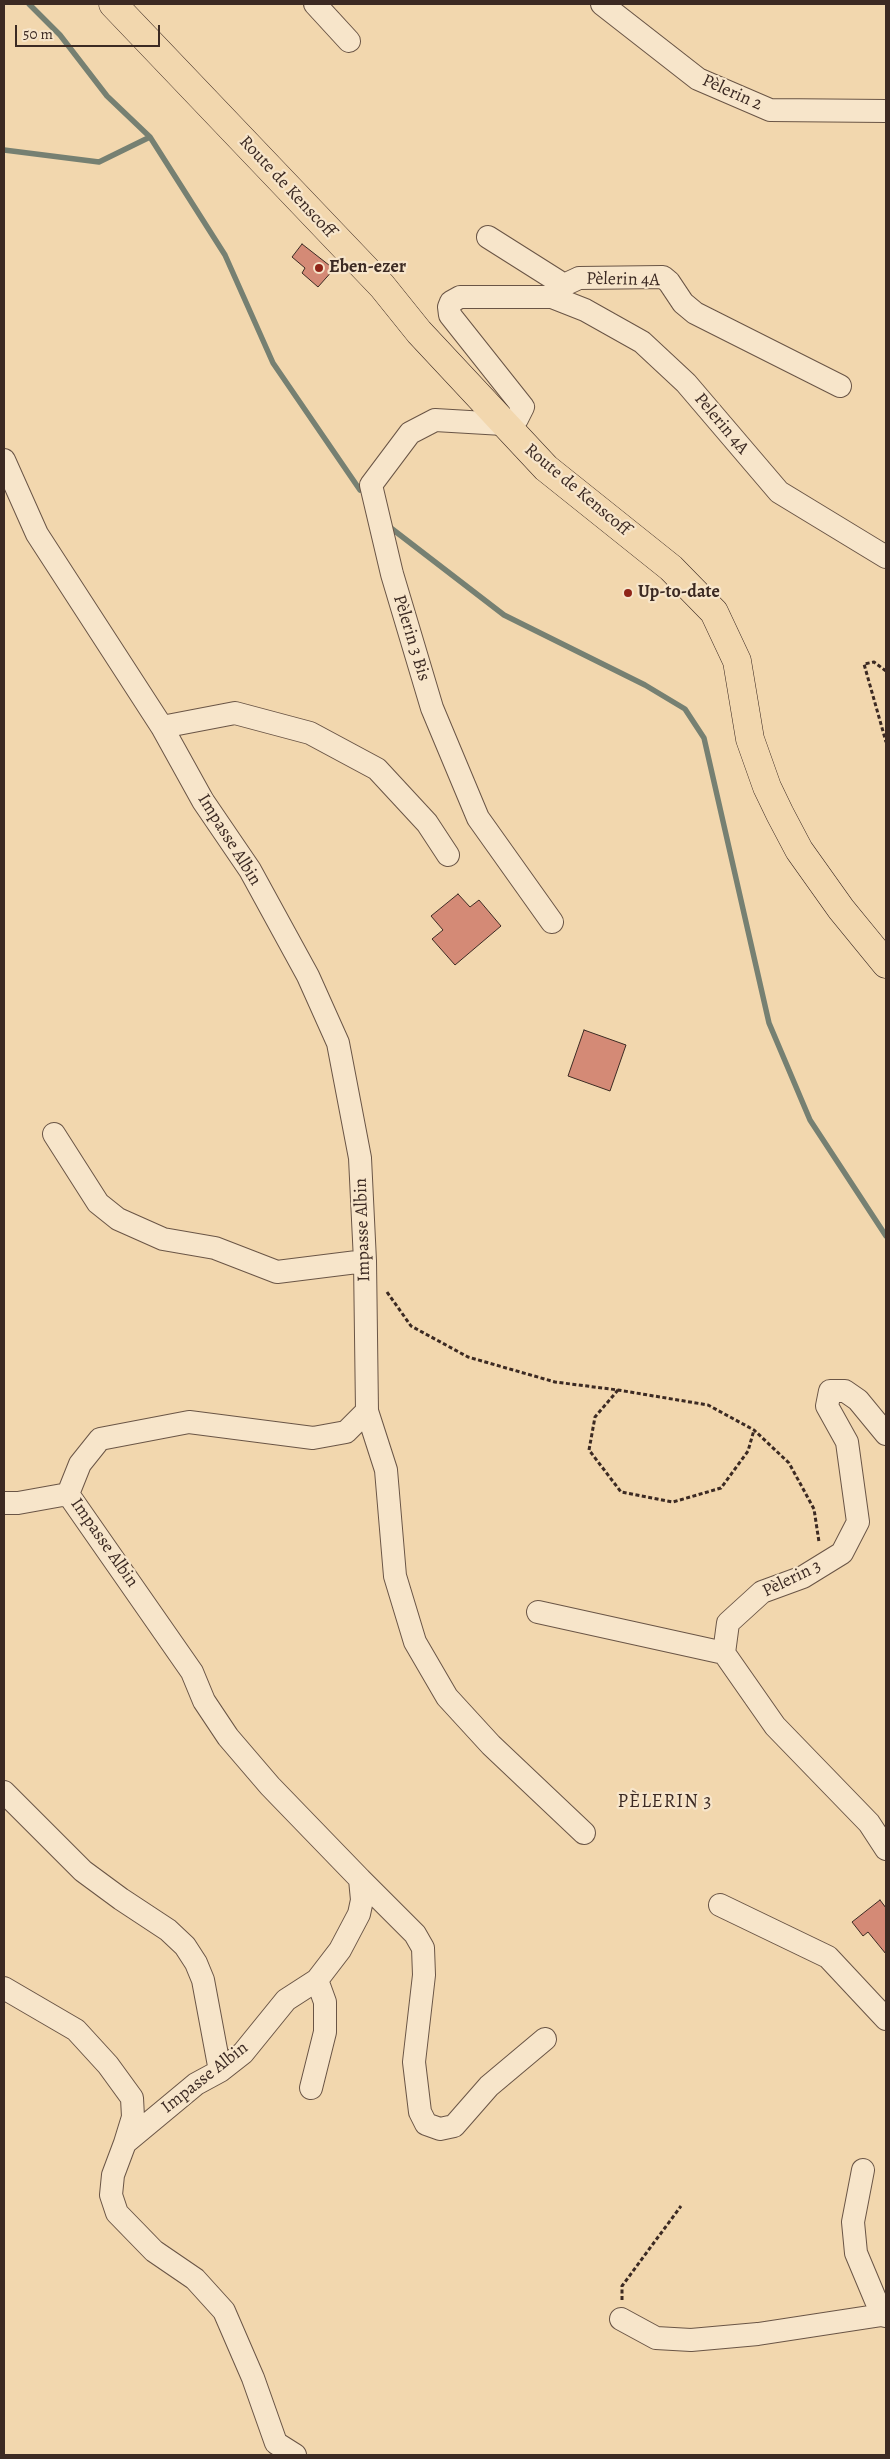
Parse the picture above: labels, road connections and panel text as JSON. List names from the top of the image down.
{
  "streets": {
    "main road": ["Route de Kenscoff"],
    "street": [
      "Pèlerin 2",
      "Pèlerin 4A",
      "Pelerin 4A",
      "Pèlerin 3 Bis",
      "Impasse Albin",
      "Pèlerin 3"
    ]
  },
  "crossings": [
    ["Route de Kenscoff", "Pèlerin 4A"],
    ["Route de Kenscoff", "Pèlerin 3 Bis"],
    ["Pèlerin 4A", "Pelerin 4A"],
    ["Pèlerin 4A", "Pèlerin 3 Bis"]
  ],
  "districts": ["PÈLERIN 3"],
  "places": ["Eben-ezer", "Up-to-date"],
  "scale_bar": "50 m"
}
